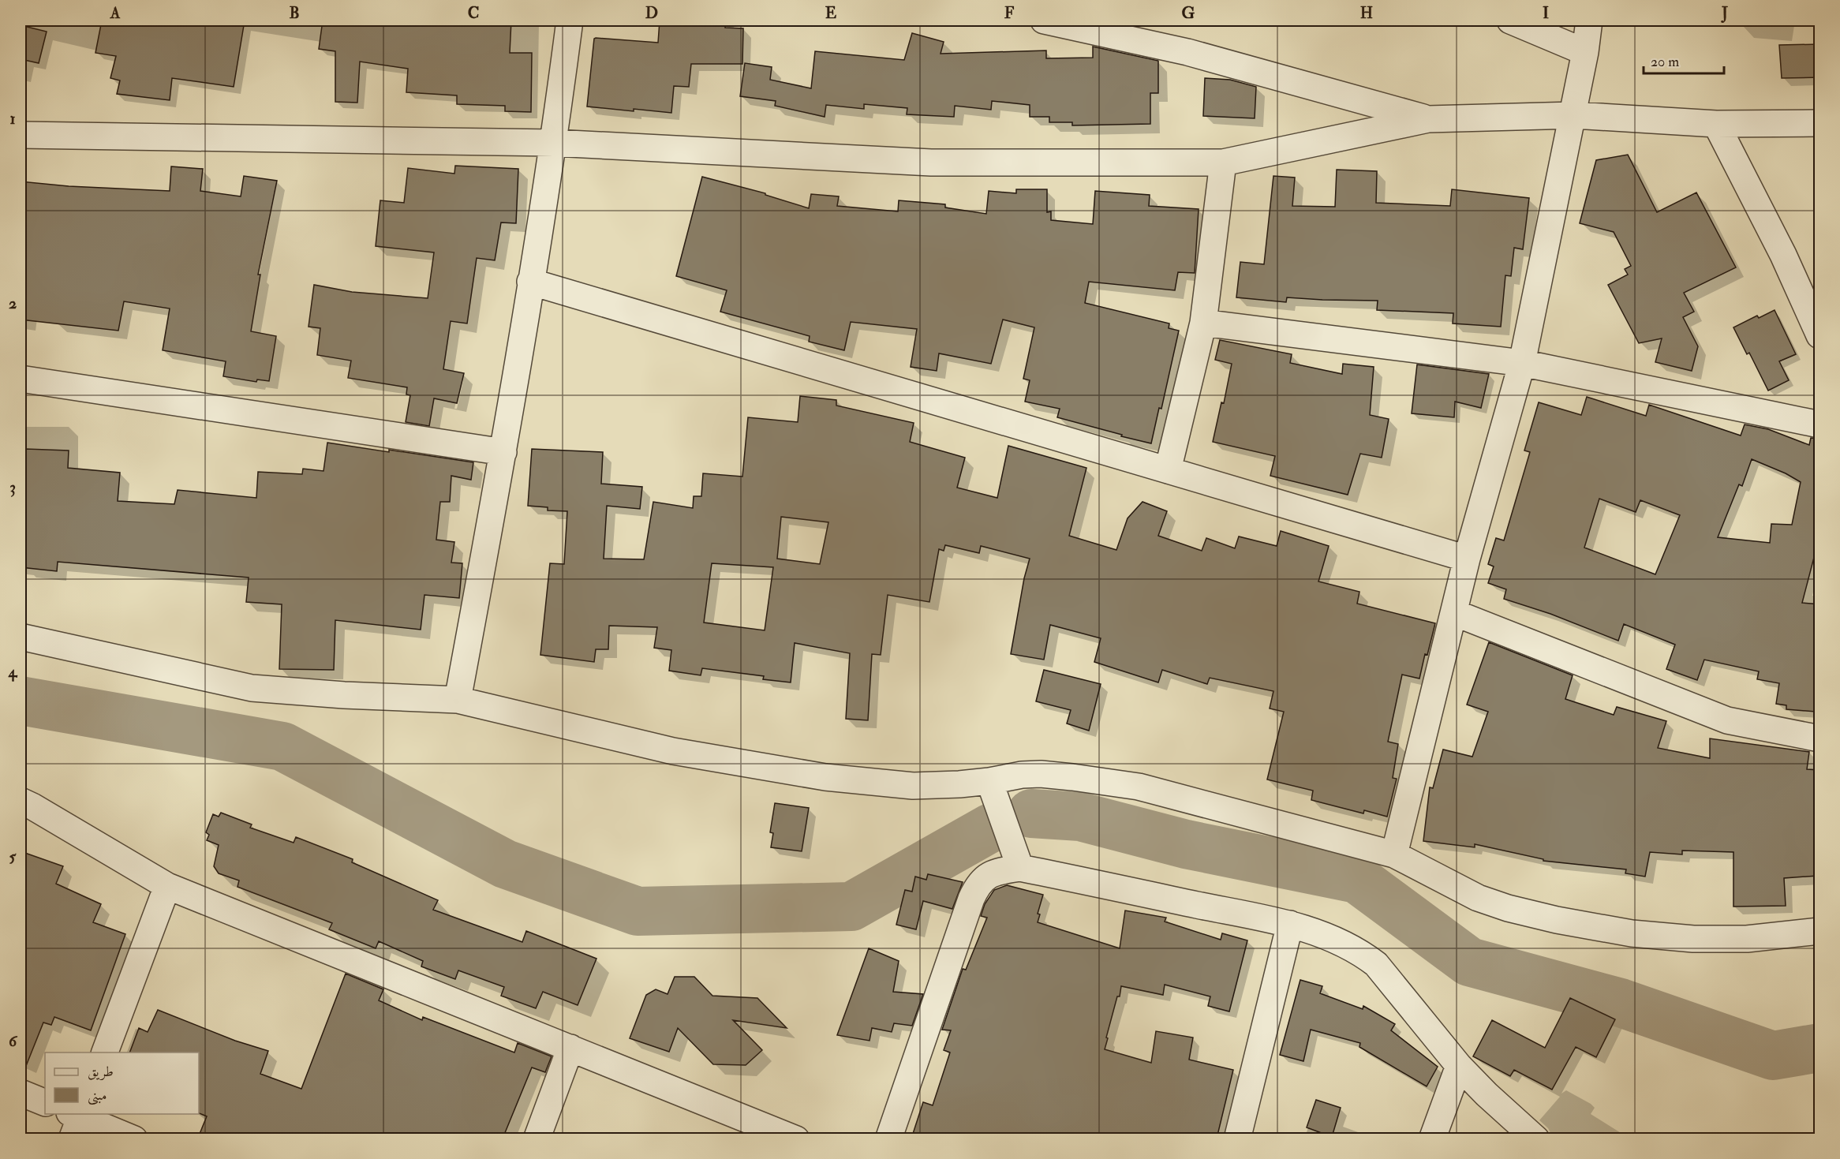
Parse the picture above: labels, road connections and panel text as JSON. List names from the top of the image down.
{
  "legend": ["طريق", "مبنى"],
  "scale_bar": "20 m",
  "grid": {
    "columns": [
      "A",
      "B",
      "C",
      "D",
      "E",
      "F",
      "G",
      "H",
      "I",
      "J"
    ],
    "rows": [
      "1",
      "2",
      "3",
      "4",
      "5",
      "6"
    ]
  }
}
